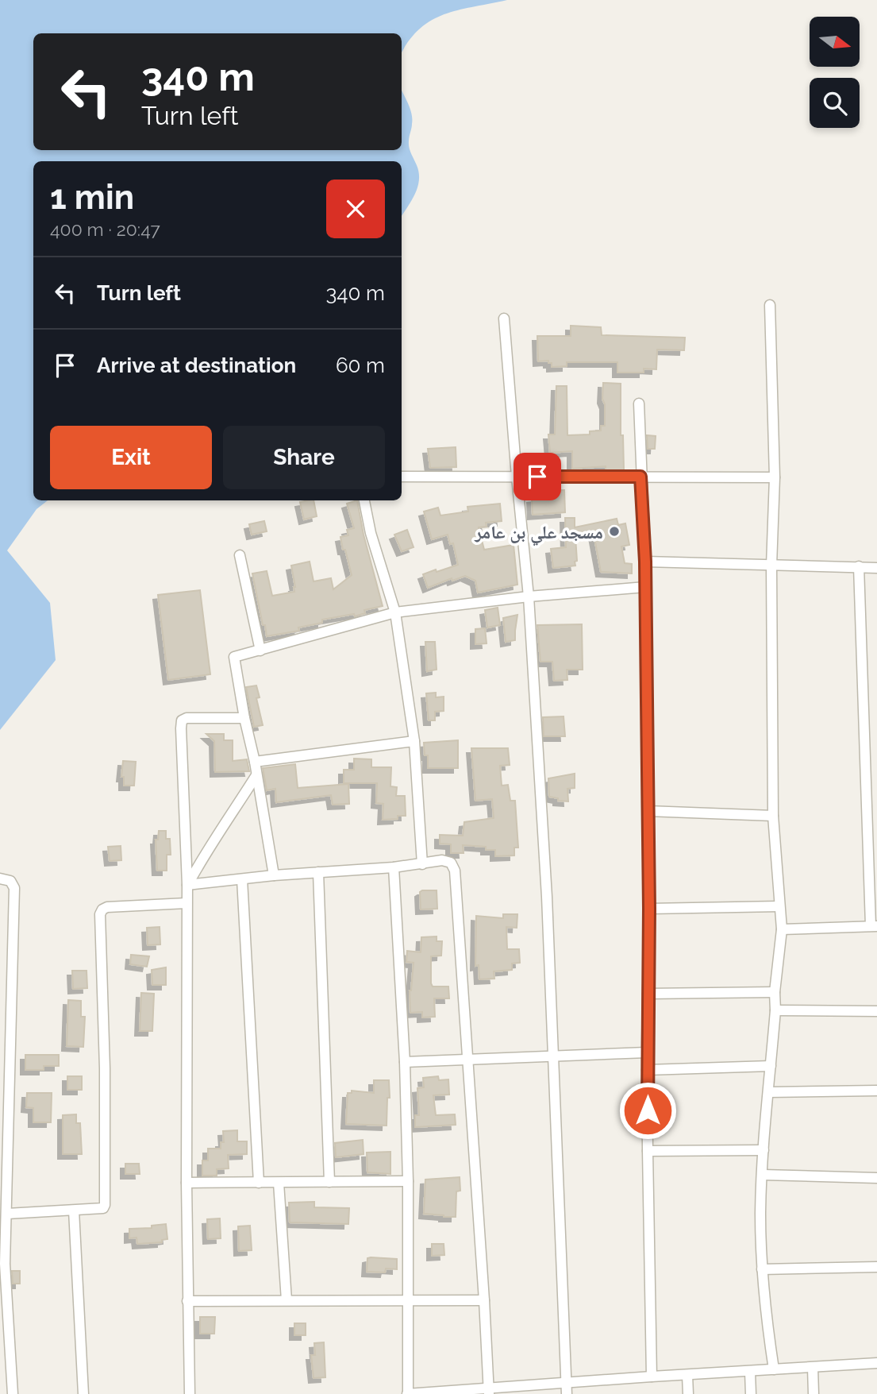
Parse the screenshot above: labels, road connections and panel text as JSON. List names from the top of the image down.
{
  "places": ["مسجد علي بن عامر"],
  "north": "right",
  "page": {
    "turn": ["340 m", "Turn left"],
    "heading": ["1 min", "400 m · 20:47"],
    "list": [
      {
        "name": "Turn left",
        "value": "340 m"
      },
      {
        "name": "Arrive at destination",
        "value": "60 m"
      }
    ],
    "buttons": ["Exit", "Share"]
  }
}
